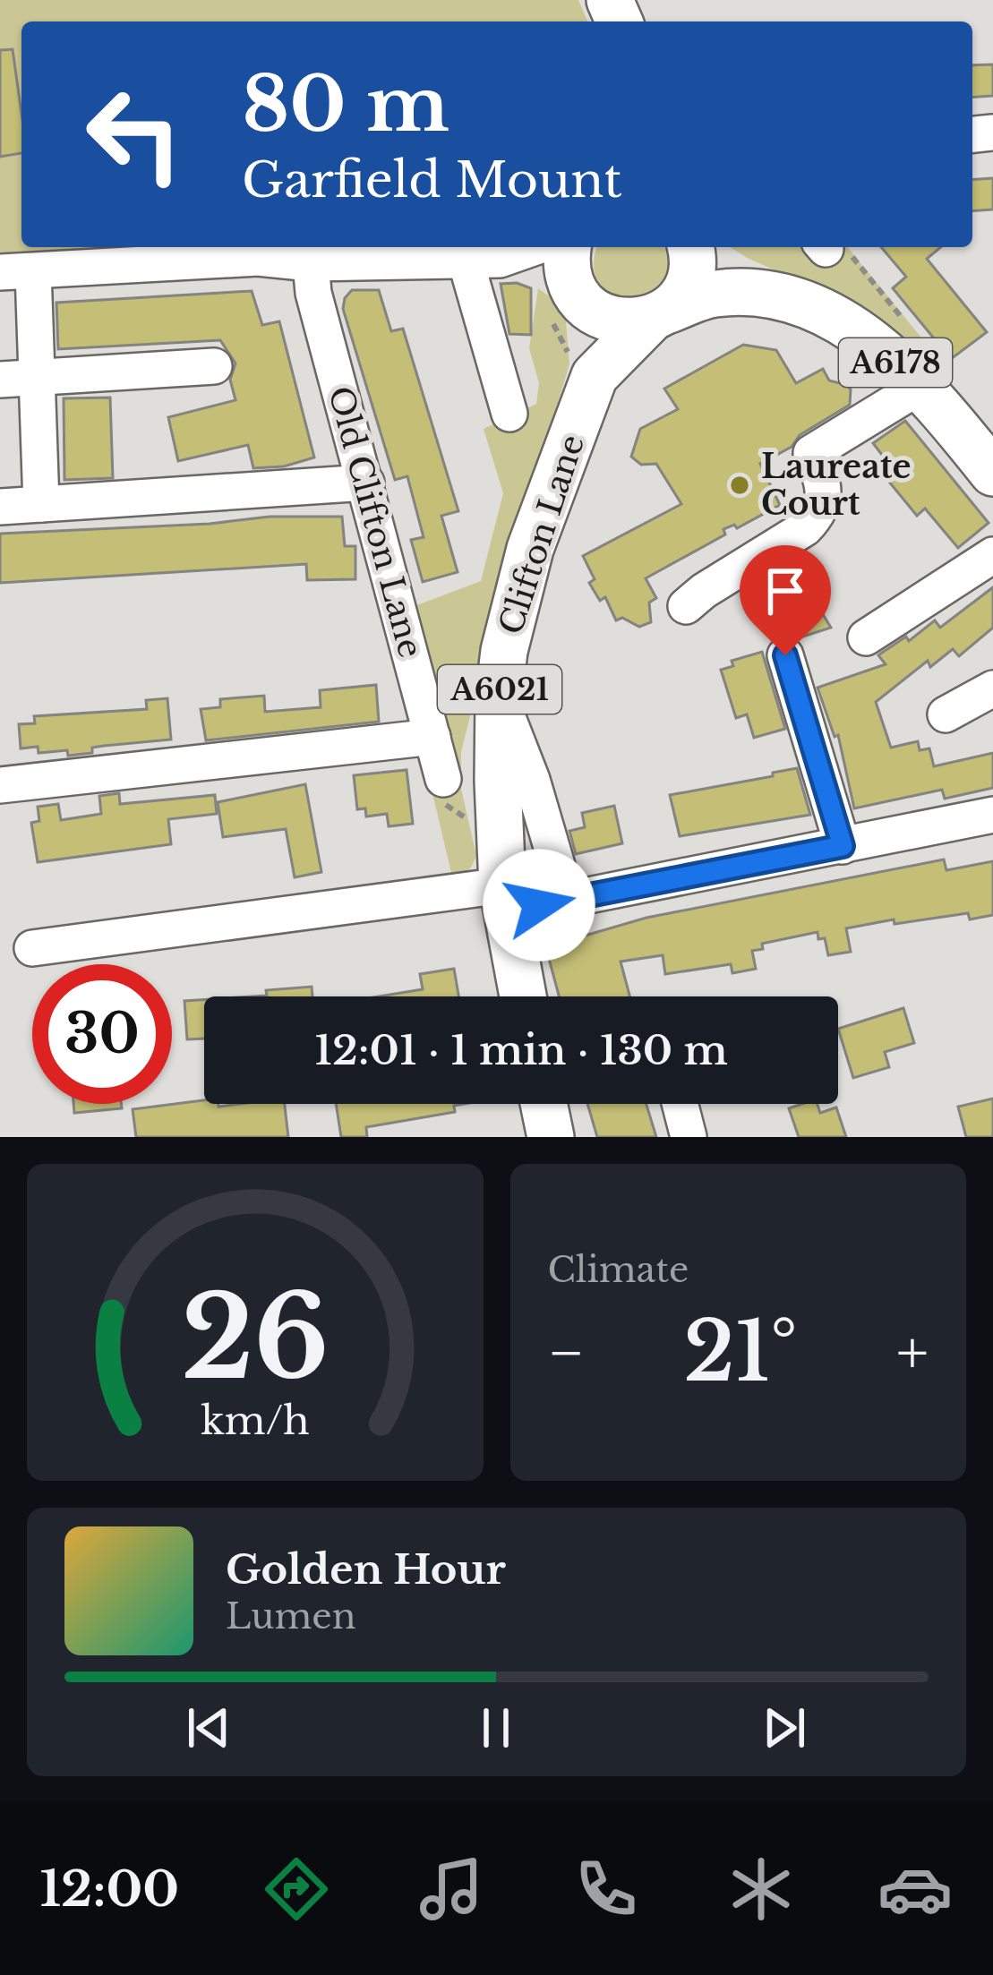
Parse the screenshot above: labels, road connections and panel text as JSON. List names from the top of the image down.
{
  "streets": {
    "main road": ["A6178", "Clifton Lane", "A6021"],
    "street": ["Old Clifton Lane"]
  },
  "crossings": [
    ["A6178", "Clifton Lane"],
    ["A6178", "A6021"],
    ["Clifton Lane", "A6021"]
  ],
  "places": ["Laureate Court"],
  "page": {
    "turn": ["80 m", "Garfield Mount"],
    "limit": "30",
    "trip": "12:01 · 1 min · 130 m",
    "tile": "Climate",
    "heat": ["−", "21°", "+"],
    "song": ["Golden Hour", "Lumen"],
    "tabs": "12:00",
    "gauge": ["26", "km/h"]
  }
}
